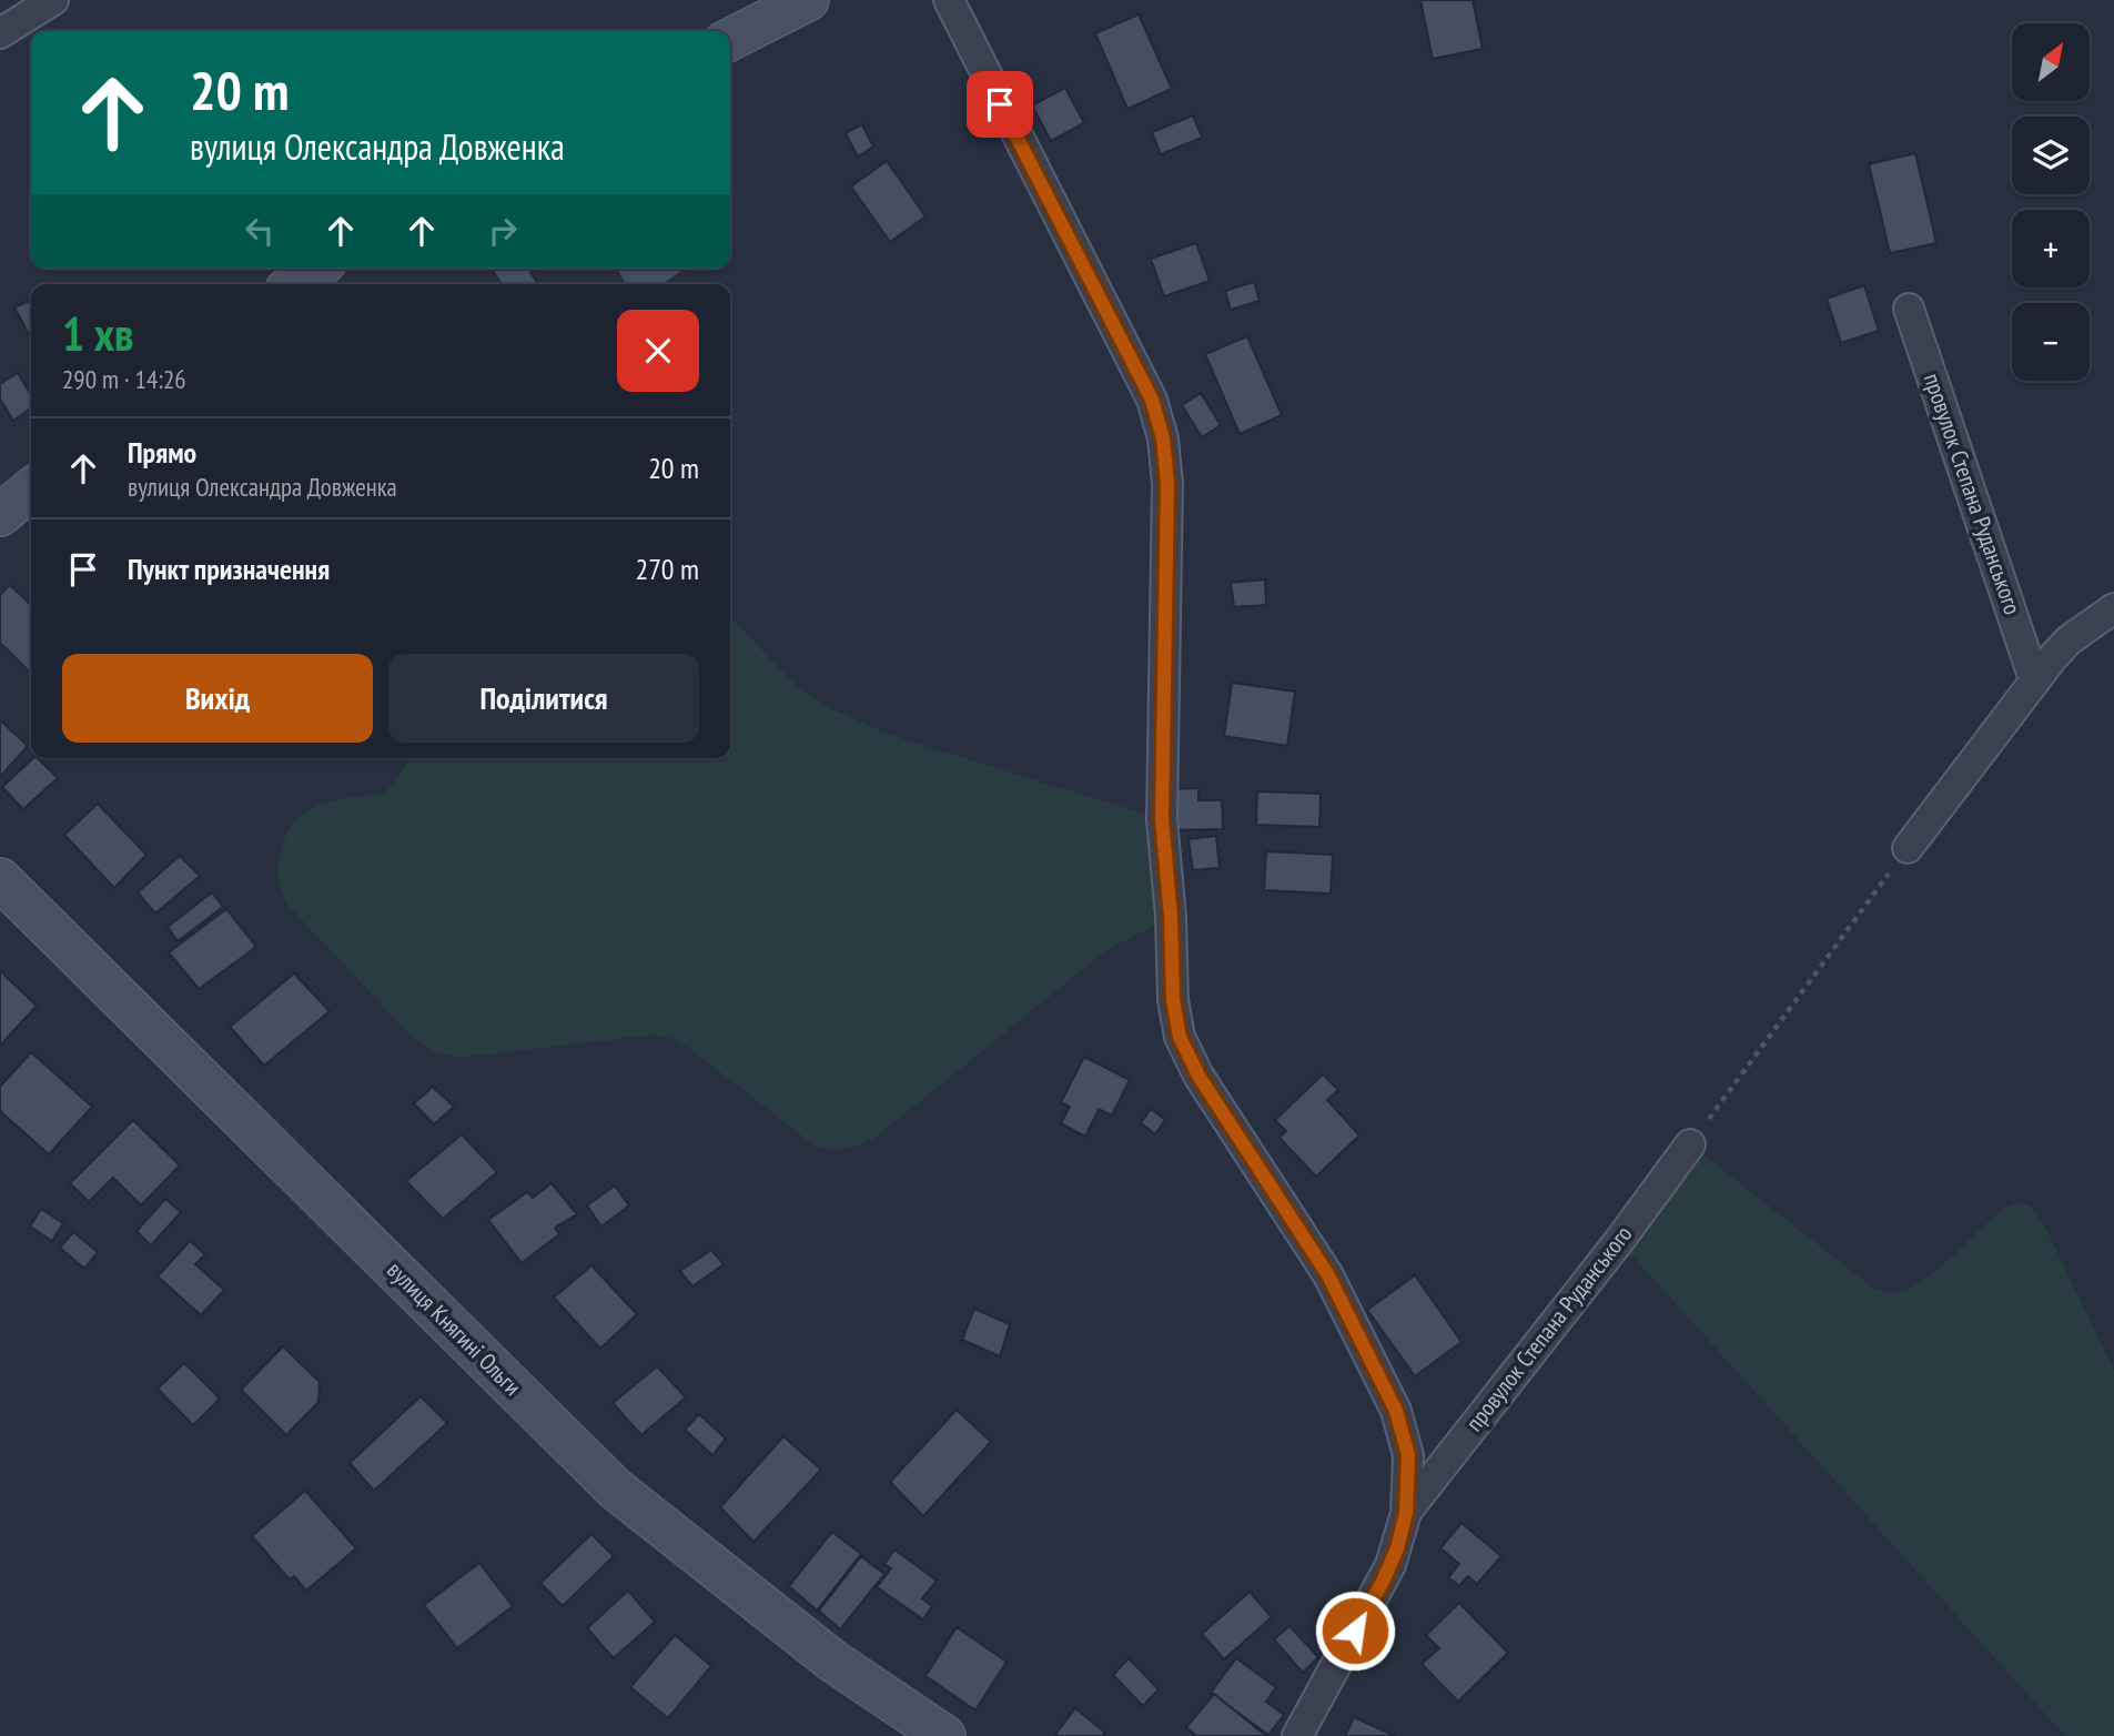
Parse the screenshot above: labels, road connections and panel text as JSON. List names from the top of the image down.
{
  "streets": {
    "street": ["провулок Степана Руданського", "вулиця Княгині Ольги"]
  },
  "north": "top right",
  "page": {
    "map_buttons": ["+", "−"],
    "turn": ["20 m", "вулиця Олександра Довженка"],
    "heading": ["1 хв", "290 m · 14:26"],
    "list": [
      {
        "name": "Прямо",
        "note": "вулиця Олександра Довженка",
        "value": "20 m"
      },
      {
        "name": "Пункт призначення",
        "value": "270 m"
      }
    ],
    "buttons": ["Вихід", "Поділитися"]
  }
}
